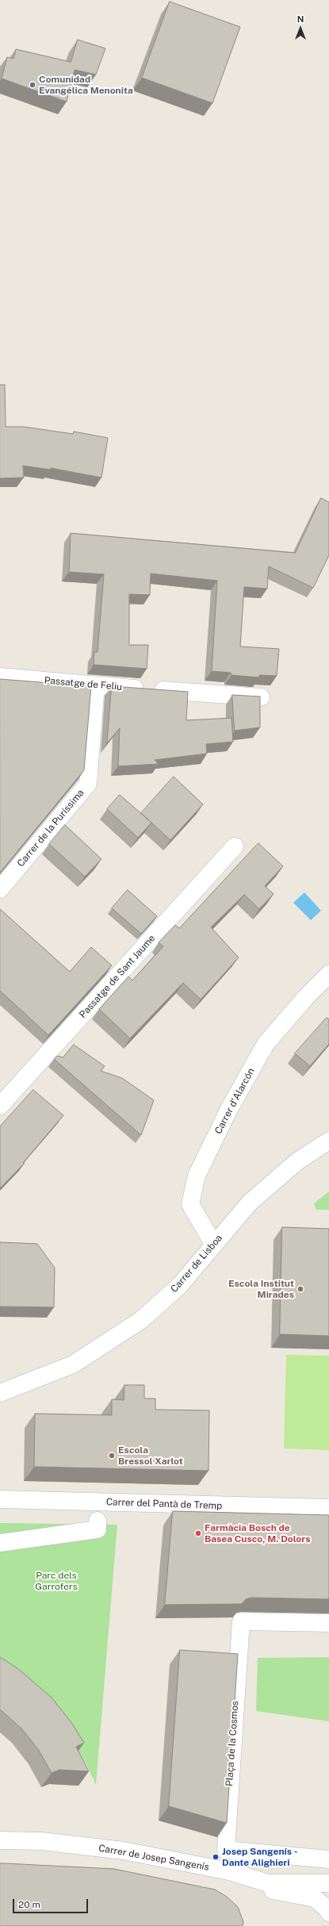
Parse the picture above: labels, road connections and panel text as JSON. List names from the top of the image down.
{
  "streets": {
    "street": [
      "Passatge de Feliu",
      "Carrer de la Puríssima",
      "Passatge de Sant Jaume",
      "Carrer d'Alarcón",
      "Carrer de Lisboa",
      "Carrer del Pantà de Tremp",
      "Plaça de la Cosmos",
      "Carrer de Josep Sangenís"
    ]
  },
  "crossings": [
    ["Passatge de Feliu", "Carrer de la Puríssima"],
    ["Carrer d'Alarcón", "Carrer de Lisboa"]
  ],
  "parks": ["Parc dels Garrofers"],
  "places": [
    "Comunidad Evangélica Menonita",
    "Escola Institut Mirades",
    "Escola Bressol Xarlot",
    "Farmàcia Bosch de Basea Cusco, M. Dolors",
    "Josep Sangenís - Dante Alighieri"
  ],
  "scale_bar": "20 m",
  "north": "top"
}
